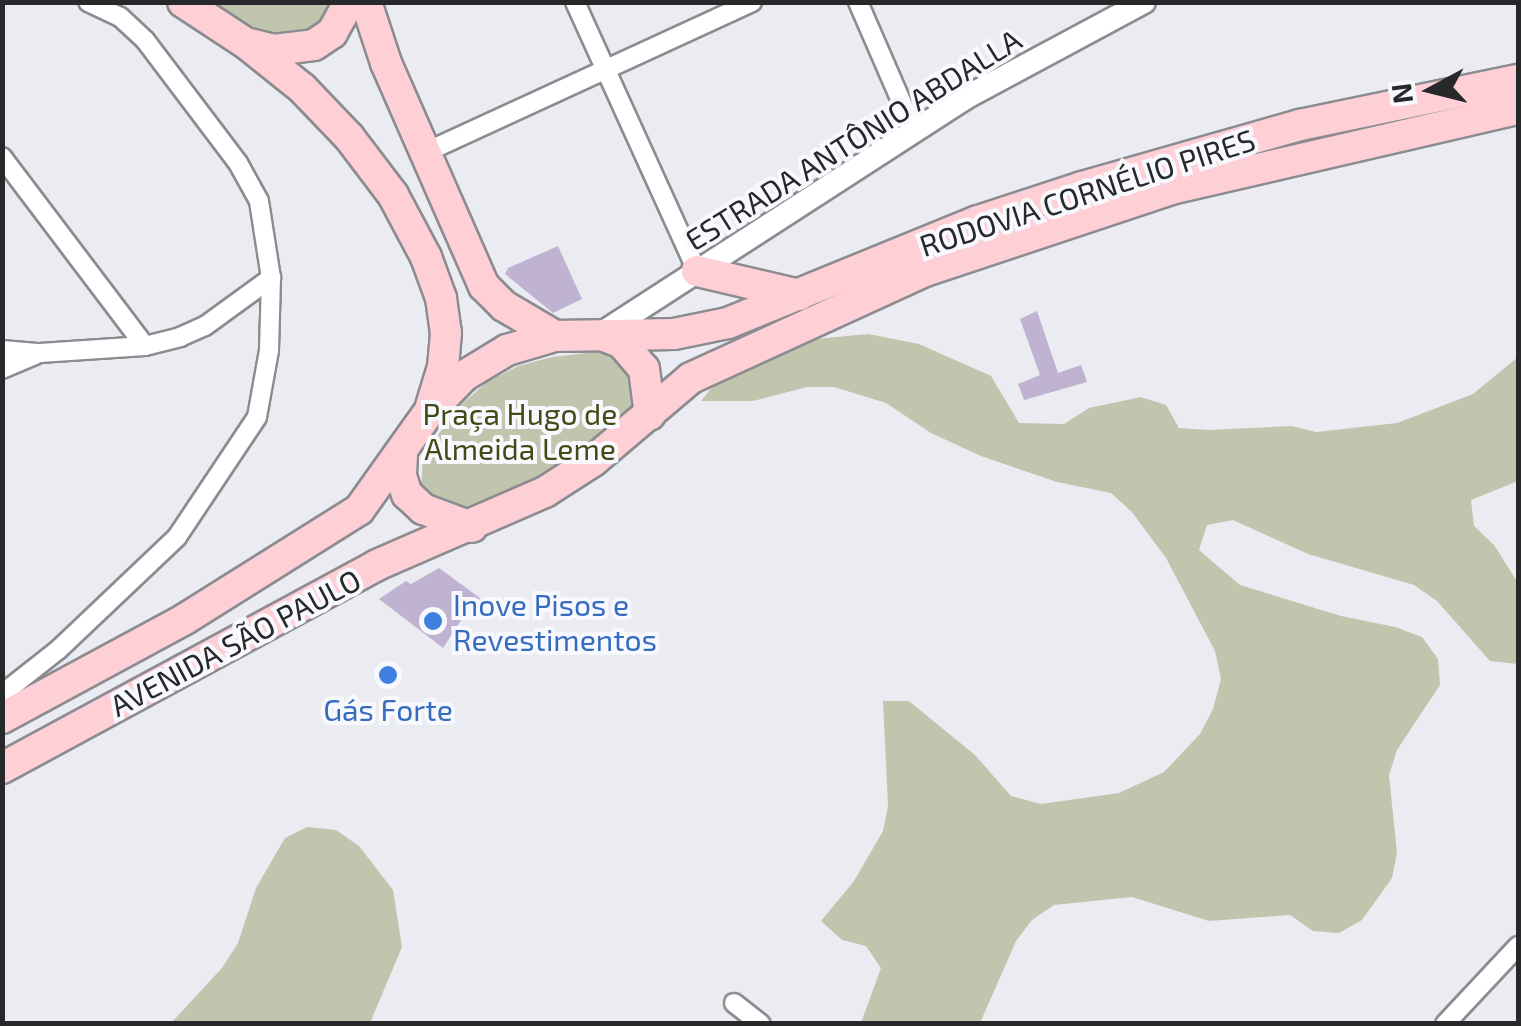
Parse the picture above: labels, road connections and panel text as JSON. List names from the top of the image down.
{
  "streets": {
    "main road": ["RODOVIA CORNÉLIO PIRES", "AVENIDA SÃO PAULO"],
    "street": ["ESTRADA ANTÔNIO ABDALLA"]
  },
  "crossings": [
    ["ESTRADA ANTÔNIO ABDALLA", "RODOVIA CORNÉLIO PIRES"],
    ["RODOVIA CORNÉLIO PIRES", "AVENIDA SÃO PAULO"]
  ],
  "parks": ["Praça Hugo de Almeida Leme"],
  "places": ["Inove Pisos e Revestimentos", "Gás Forte"],
  "north": "left"
}
